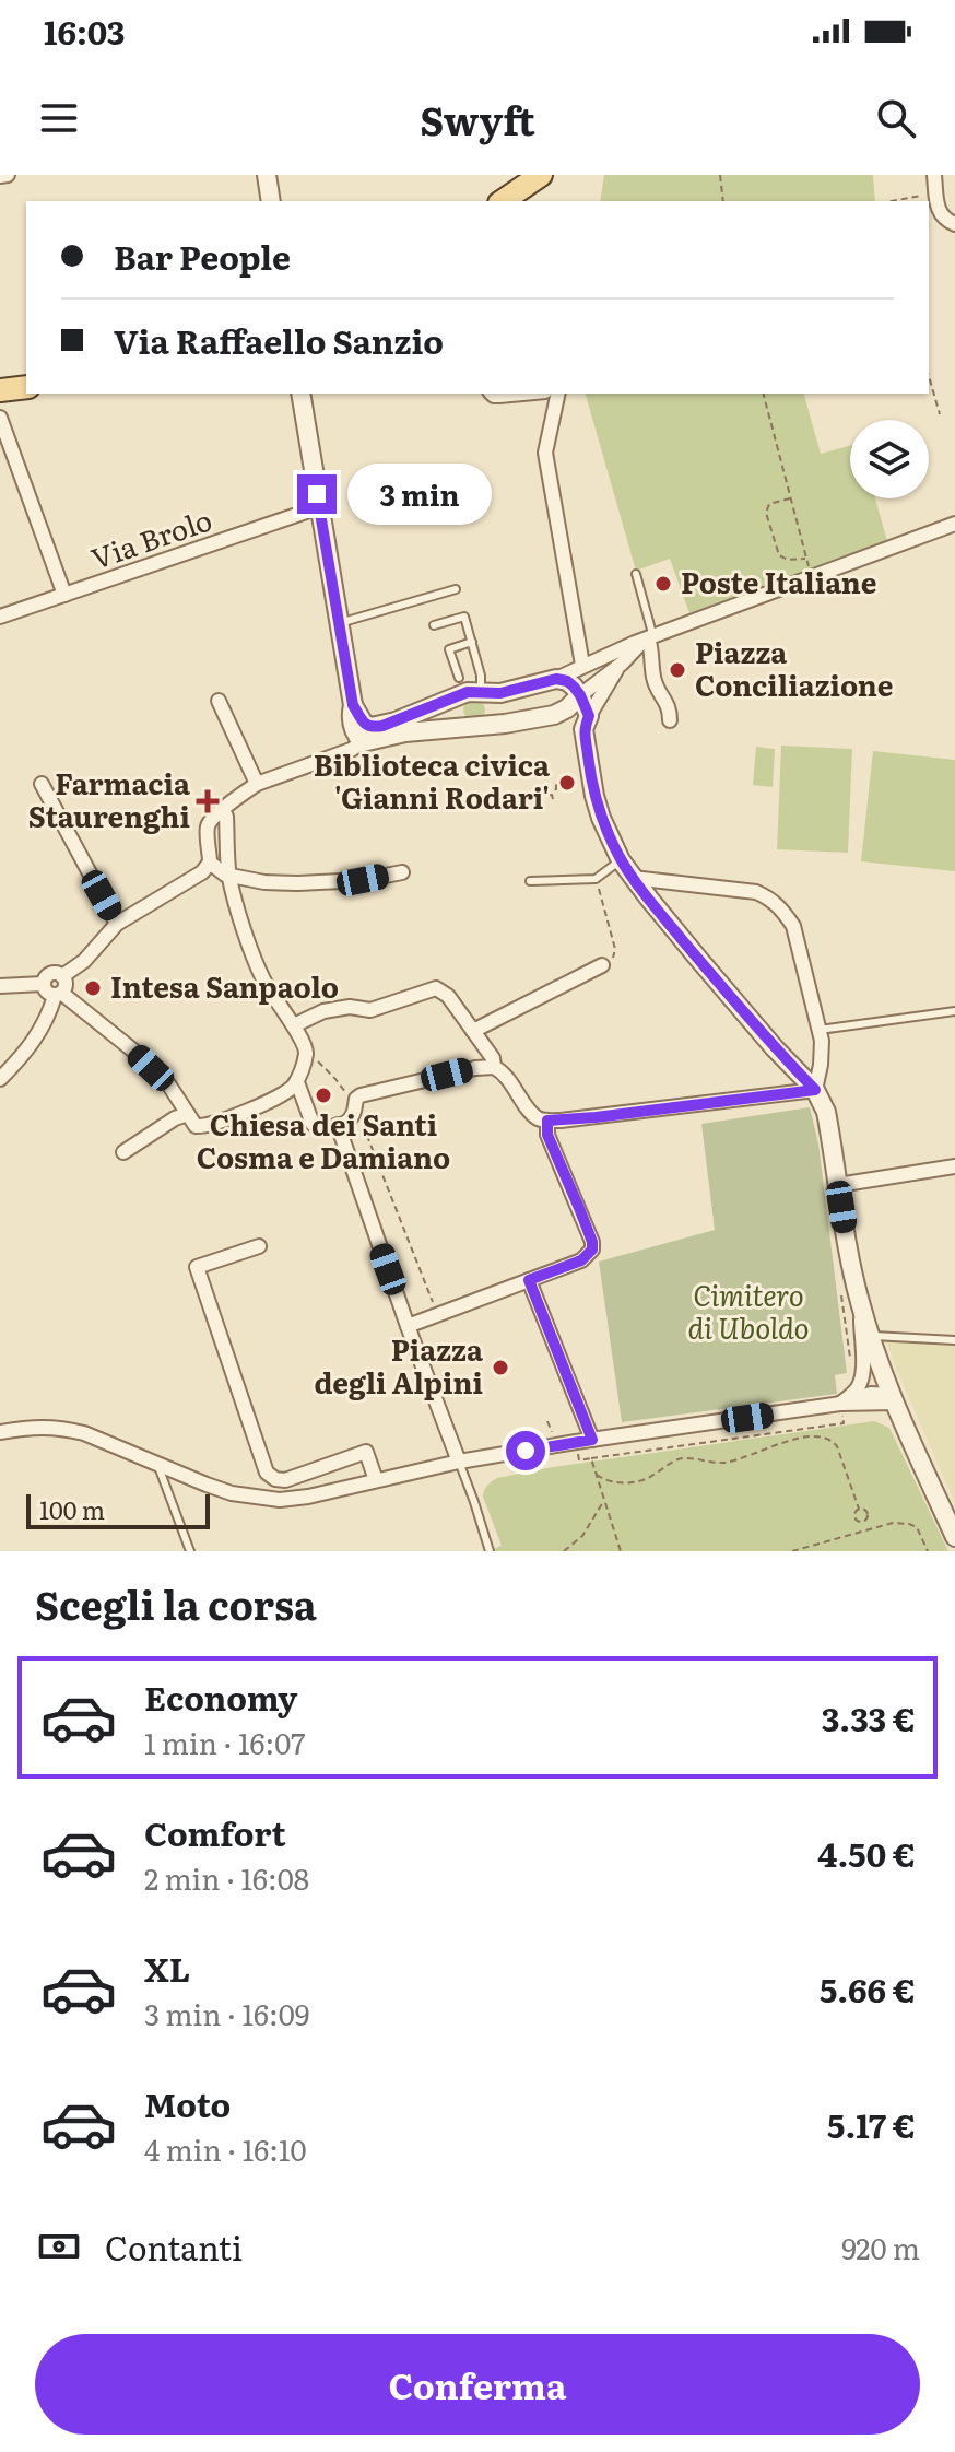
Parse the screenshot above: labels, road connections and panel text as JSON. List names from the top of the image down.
{
  "streets": {
    "street": ["Via Brolo"]
  },
  "parks": ["Cimitero di Uboldo"],
  "places": {
    "other": [
      "Poste Italiane",
      "Piazza Conciliazione",
      "Biblioteca civica 'Gianni Rodari'",
      "Intesa Sanpaolo",
      "Chiesa dei Santi Cosma e Damiano",
      "Piazza degli Alpini"
    ],
    "health": ["Farmacia Staurenghi"]
  },
  "scale_bar": "100 m",
  "page": {
    "status": "16:03",
    "header": "Swyft",
    "banner": ["Bar People", "Via Raffaello Sanzio"],
    "bubble": "3 min",
    "scale": "100 m",
    "heading": "Scegli la corsa",
    "list": [
      {
        "name": "Economy",
        "note": "1 min · 16:07",
        "value": "3.33 €"
      },
      {
        "name": "Comfort",
        "note": "2 min · 16:08",
        "value": "4.50 €"
      },
      {
        "name": "XL",
        "note": "3 min · 16:09",
        "value": "5.66 €"
      },
      {
        "name": "Moto",
        "note": "4 min · 16:10",
        "value": "5.17 €"
      }
    ],
    "pay": ["Contanti", "920 m"],
    "buttons": "Conferma"
  }
}
